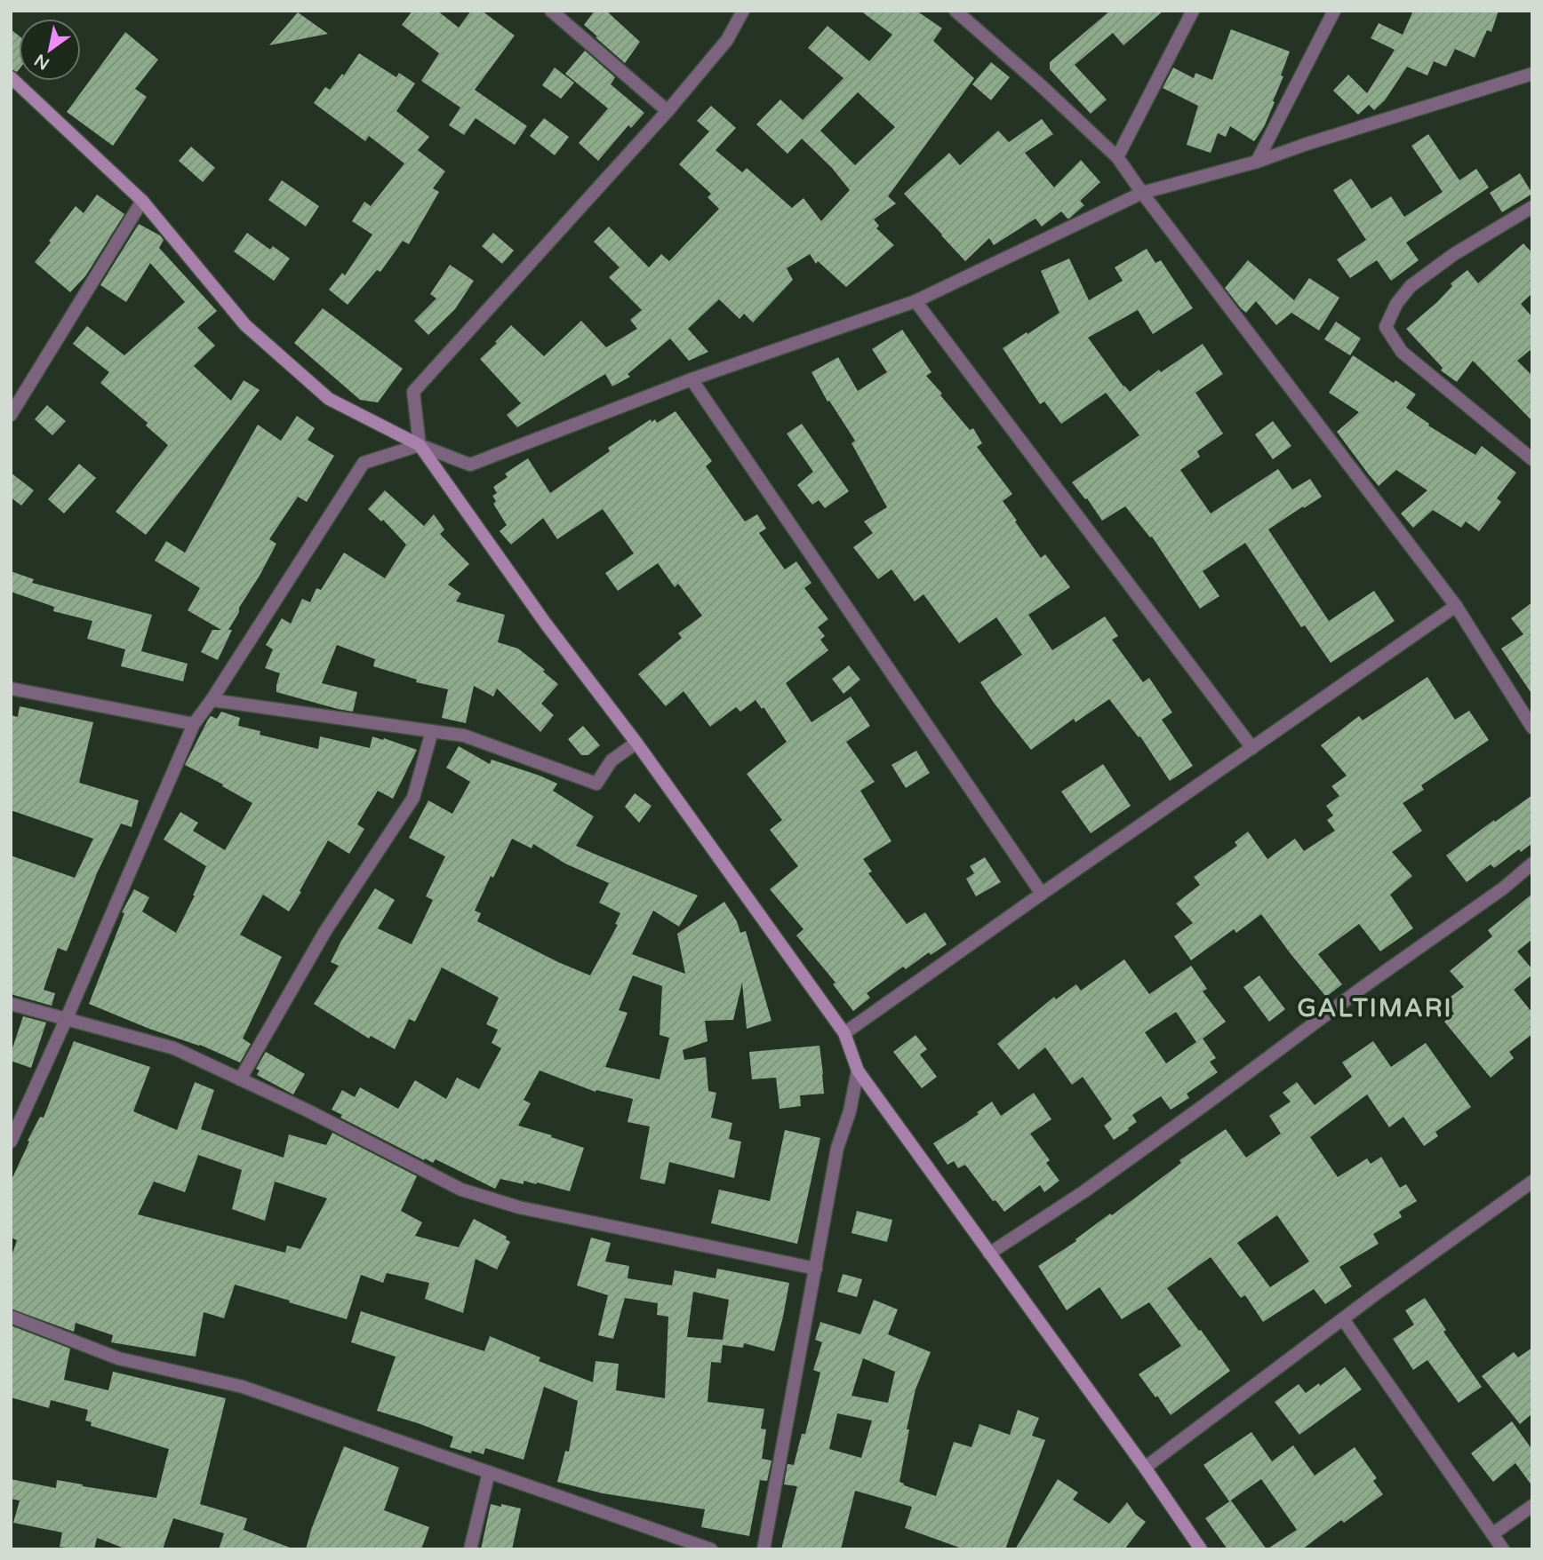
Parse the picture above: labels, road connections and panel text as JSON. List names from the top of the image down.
{
  "districts": ["GALTIMARI"],
  "north": "bottom left"
}
